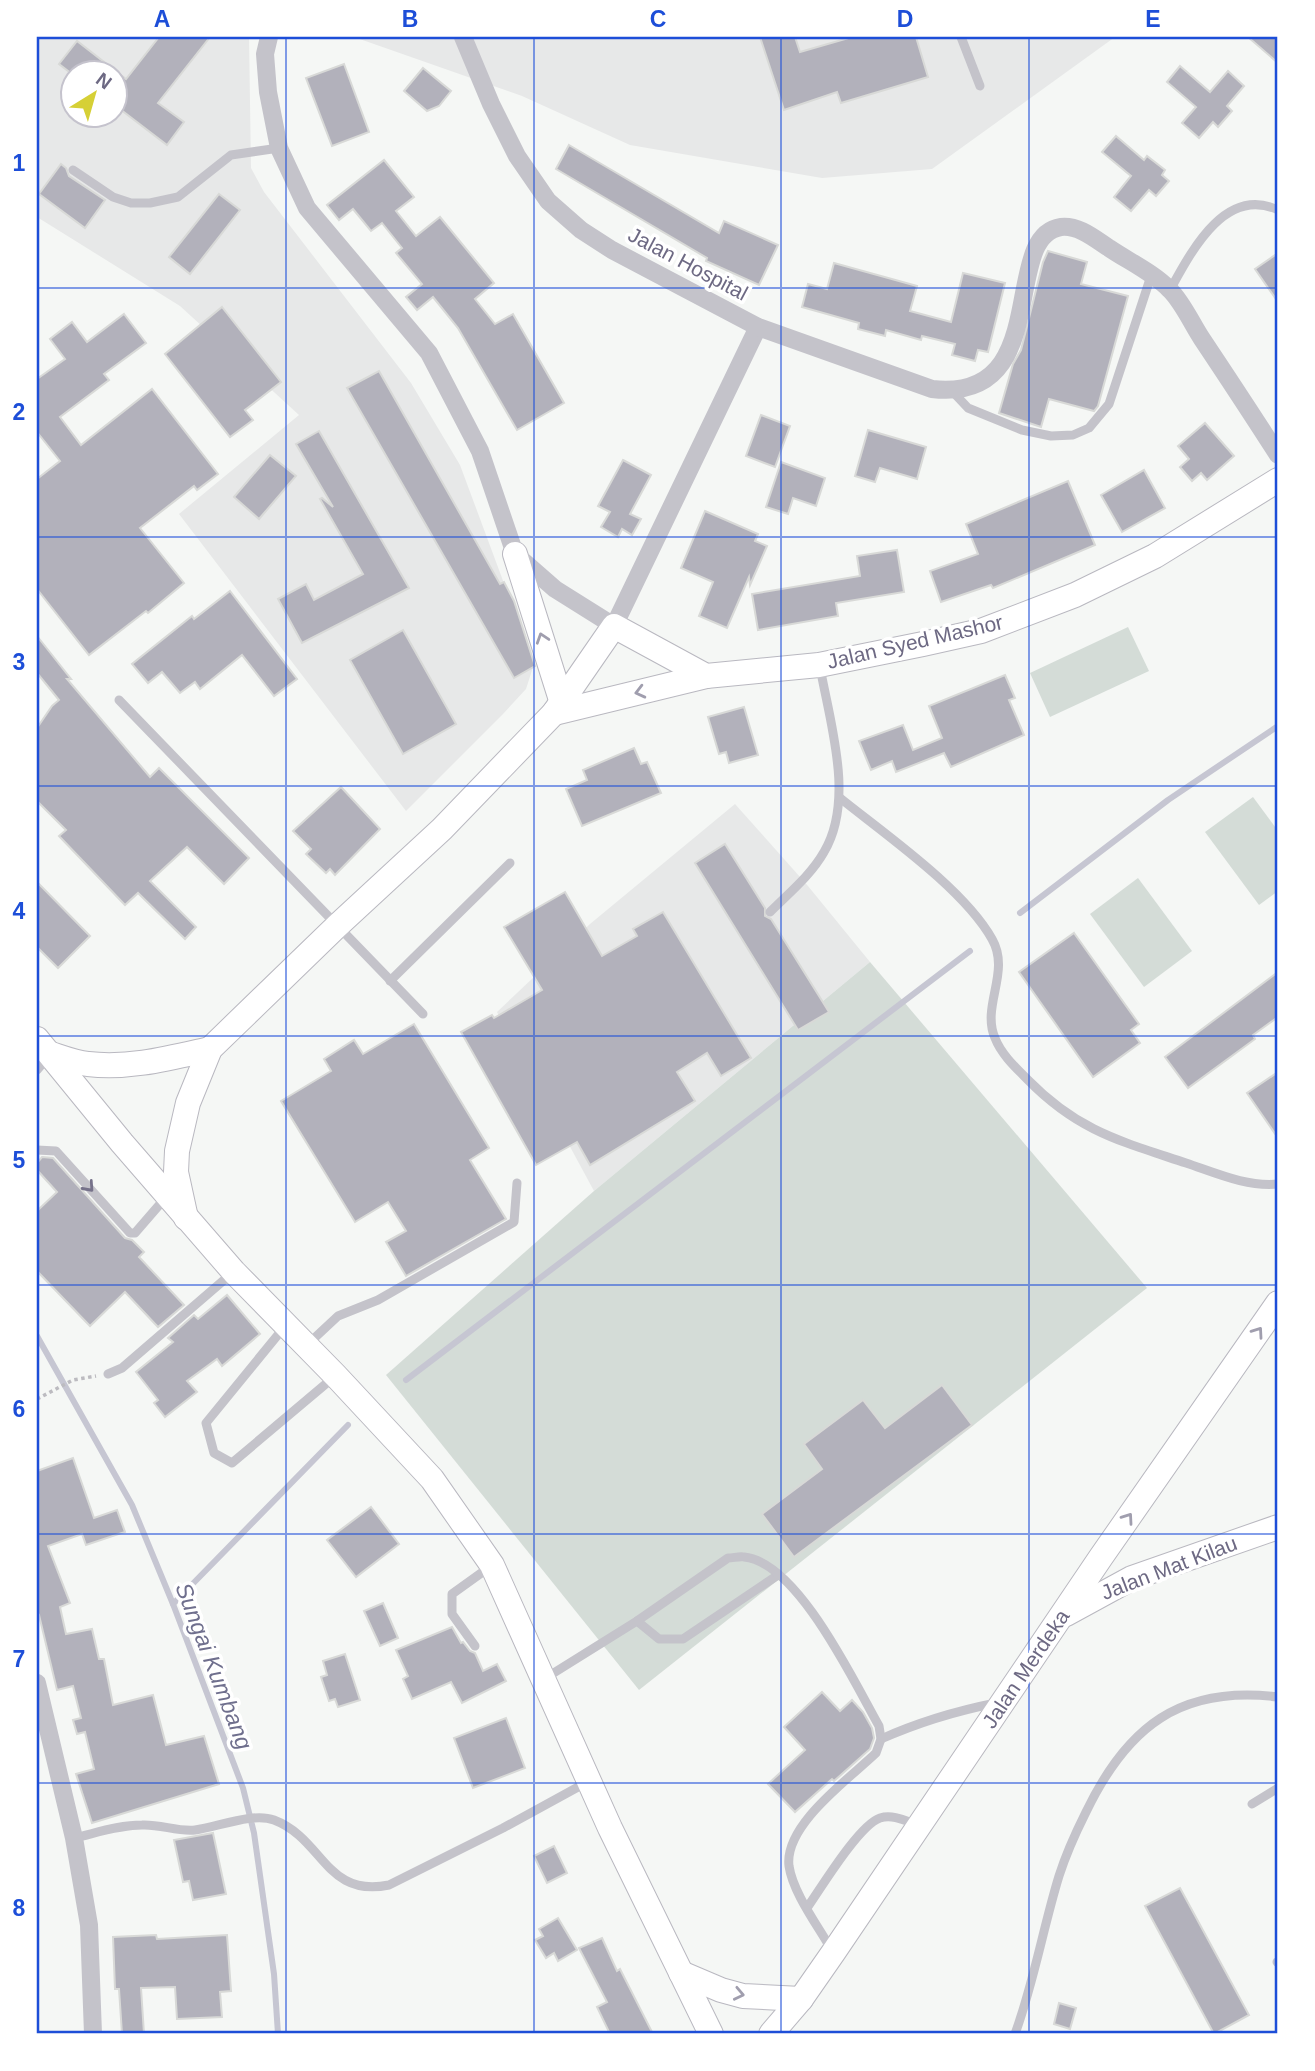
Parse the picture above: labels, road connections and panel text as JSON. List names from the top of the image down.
{
  "streets": {
    "street": [
      "Jalan Hospital",
      "Jalan Syed Mashor",
      "Jalan Mat Kilau",
      "Jalan Merdeka"
    ]
  },
  "crossings": [
    ["Jalan Mat Kilau", "Jalan Merdeka"]
  ],
  "water": ["Sungai Kumbang"],
  "north": "top right",
  "grid": {
    "columns": [
      "A",
      "B",
      "C",
      "D",
      "E"
    ],
    "rows": [
      "1",
      "2",
      "3",
      "4",
      "5",
      "6",
      "7",
      "8"
    ]
  }
}
